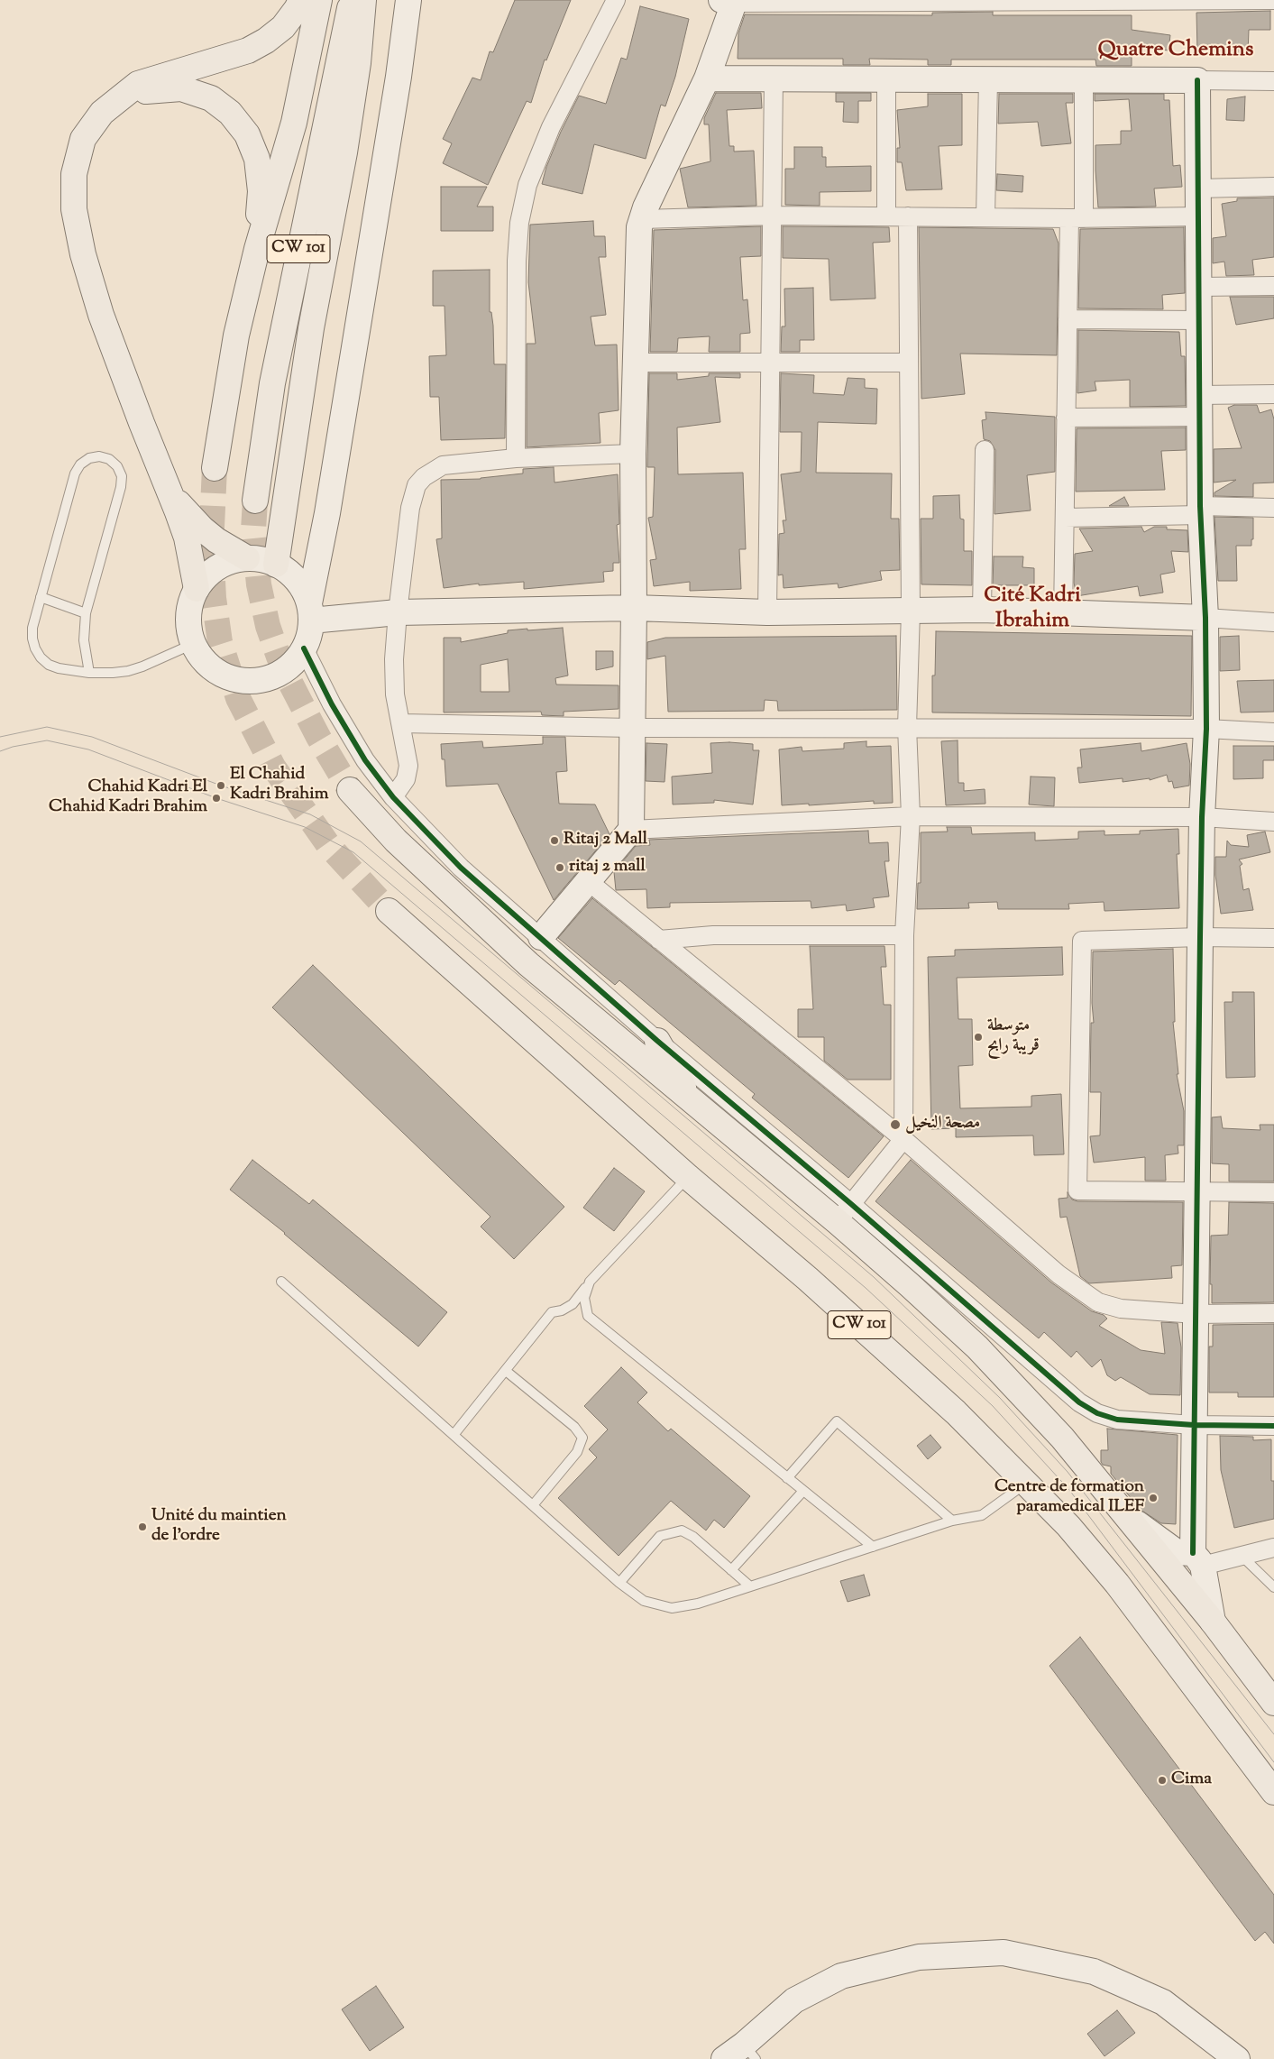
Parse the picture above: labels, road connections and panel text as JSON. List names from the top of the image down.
{
  "streets": {
    "main road": ["CW 101"]
  },
  "districts": ["Quatre Chemins", "Cité Kadri Ibrahim"],
  "places": [
    "El Chahid Kadri Brahim",
    "Chahid Kadri El Chahid Kadri Brahim",
    "Ritaj 2 Mall",
    "ritaj 2 mall",
    "متوسطة قريبة رابح",
    "مصحة النخيل",
    "Centre de formation paramedical ILEF",
    "Unité du maintien de l'ordre",
    "Cima"
  ]
}
